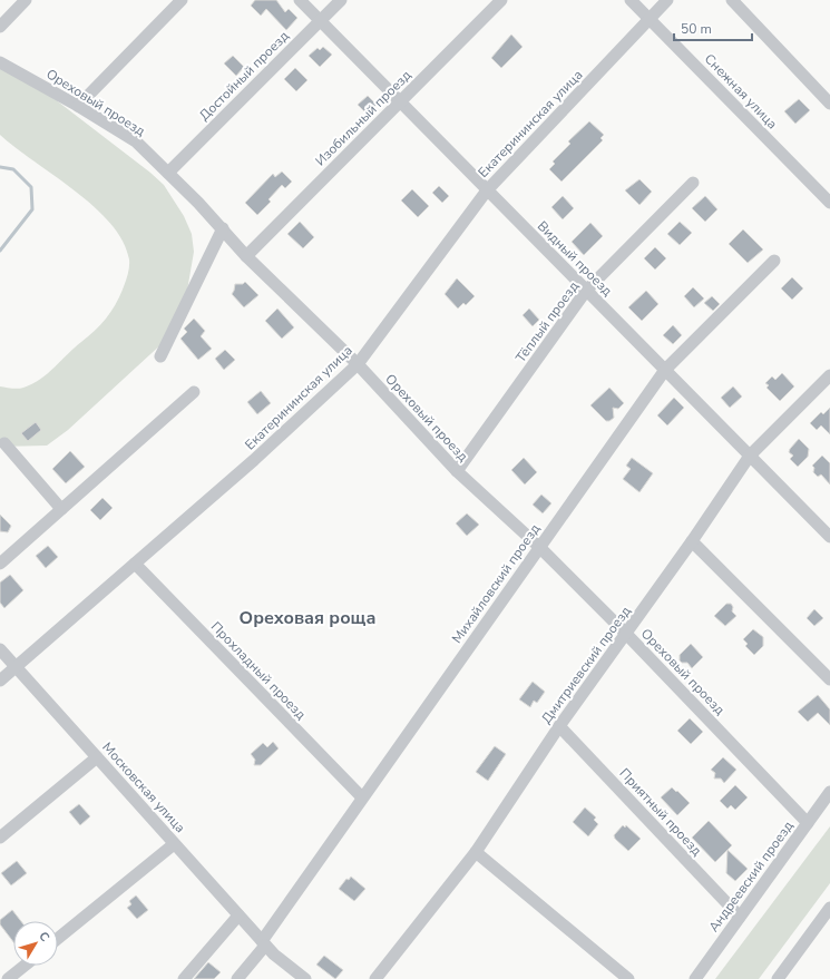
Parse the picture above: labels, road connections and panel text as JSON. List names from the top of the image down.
{
  "streets": {
    "street": [
      "Достойный проезд",
      "Снежная улица",
      "Ореховый проезд",
      "Изобильный проезд",
      "Екатерининская улица",
      "Видный проезд",
      "Тёплый проезд",
      "Михайловский проезд",
      "Дмитриевский проезд",
      "Прохладный проезд",
      "Московская улица",
      "Приятный проезд",
      "Андреевский проезд"
    ]
  },
  "crossings": [
    ["Достойный проезд", "Ореховый проезд"],
    ["Достойный проезд", "Видный проезд"],
    ["Снежная улица", "Екатерининская улица"],
    ["Ореховый проезд", "Изобильный проезд"],
    ["Ореховый проезд", "Екатерининская улица"],
    ["Ореховый проезд", "Тёплый проезд"],
    ["Ореховый проезд", "Михайловский проезд"],
    ["Ореховый проезд", "Дмитриевский проезд"],
    ["Ореховый проезд", "Андреевский проезд"],
    ["Изобильный проезд", "Видный проезд"],
    ["Екатерининская улица", "Видный проезд"],
    ["Екатерининская улица", "Прохладный проезд"],
    ["Екатерининская улица", "Московская улица"],
    ["Видный проезд", "Тёплый проезд"],
    ["Видный проезд", "Михайловский проезд"],
    ["Видный проезд", "Дмитриевский проезд"],
    ["Михайловский проезд", "Прохладный проезд"],
    ["Михайловский проезд", "Московская улица"],
    ["Дмитриевский проезд", "Приятный проезд"],
    ["Приятный проезд", "Андреевский проезд"]
  ],
  "districts": ["Ореховая роща"],
  "scale_bar": "50 m",
  "north": "top right"
}
